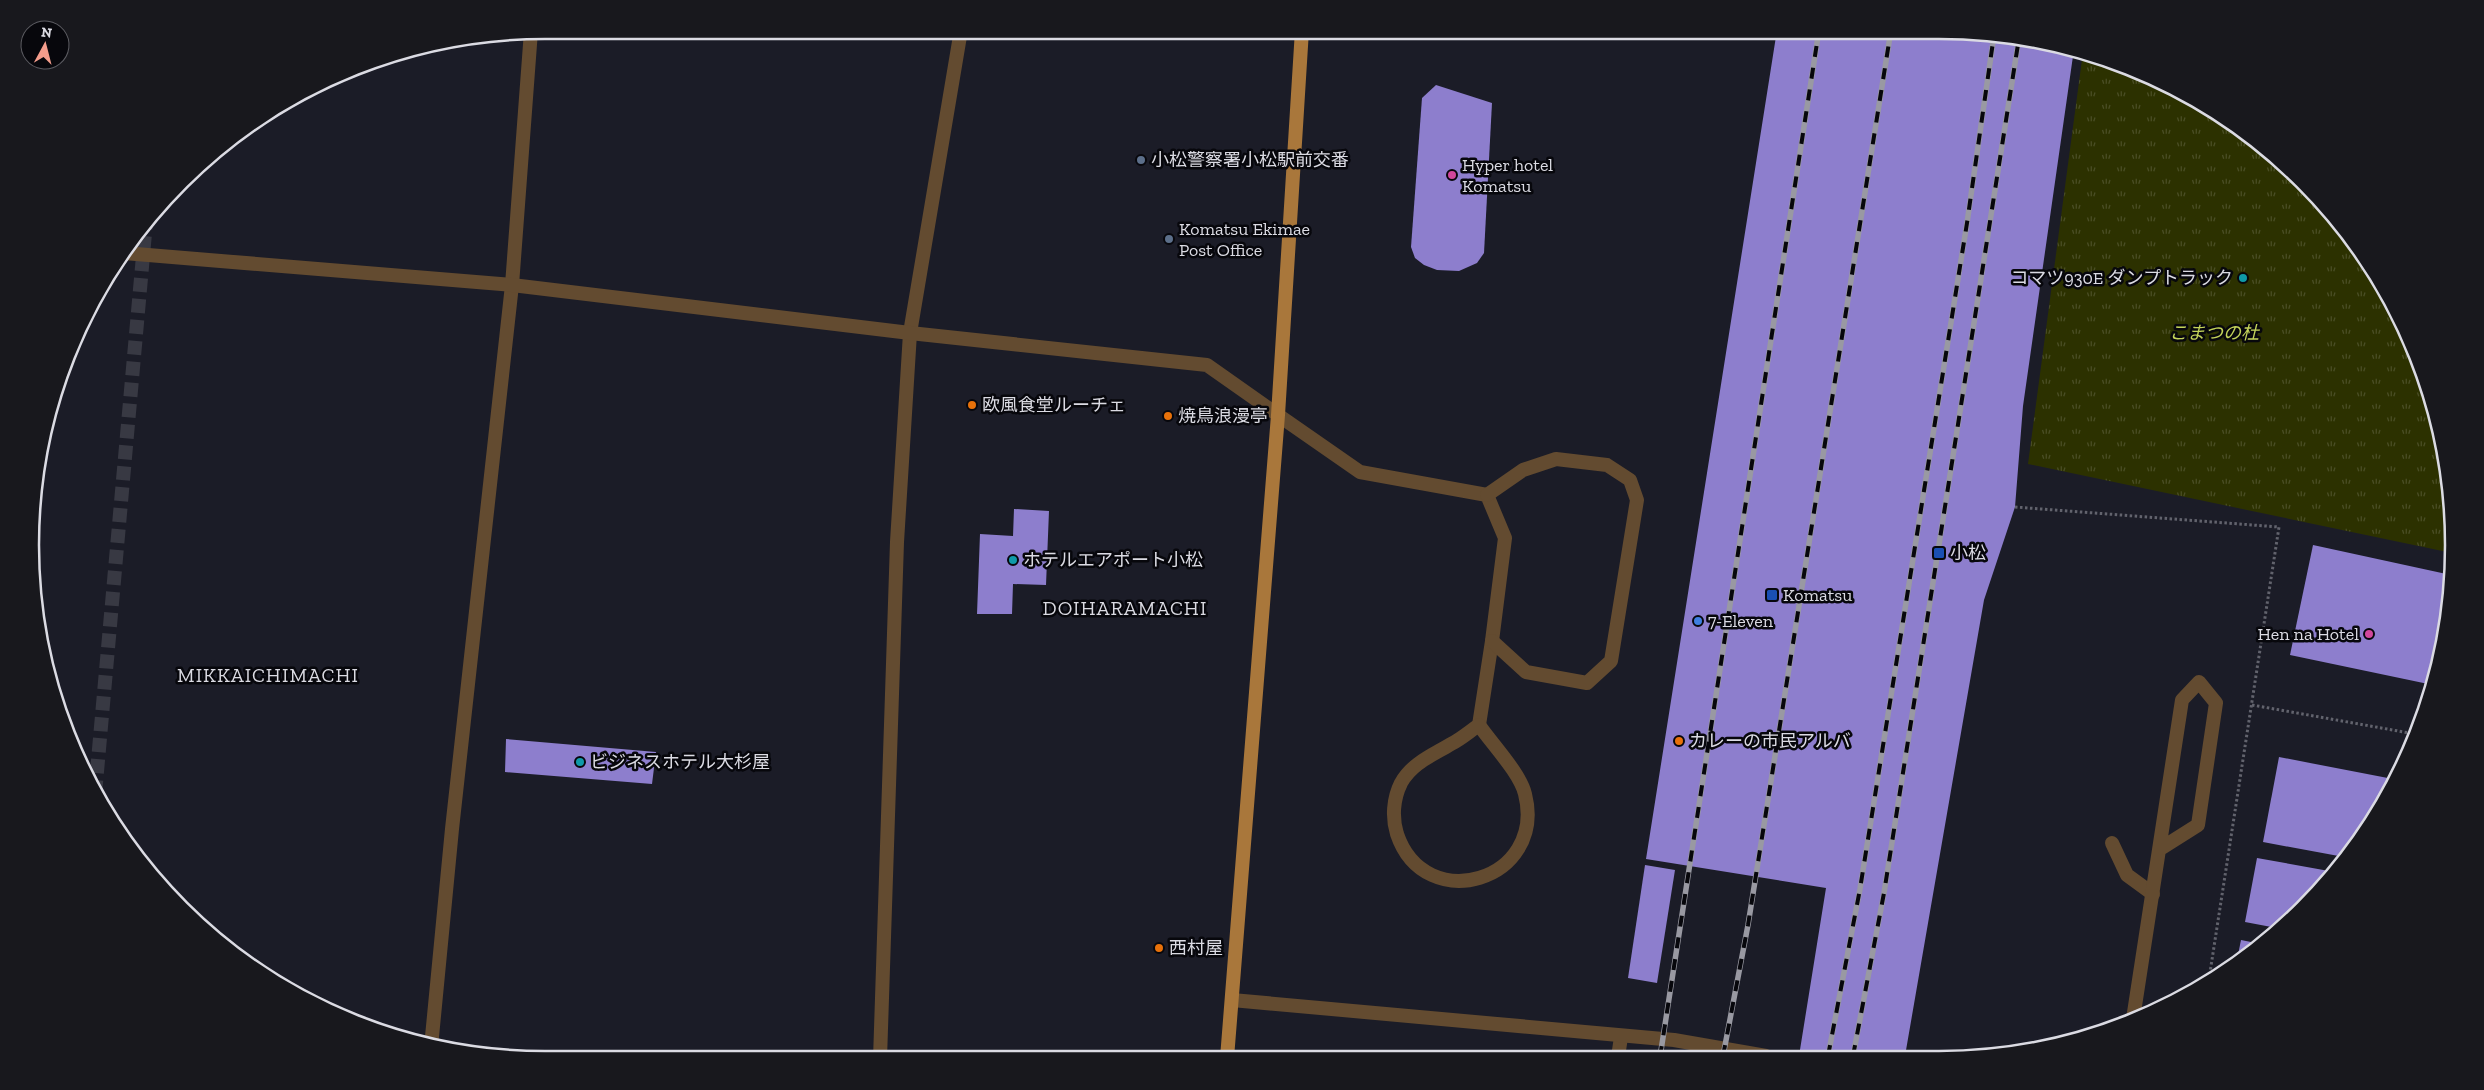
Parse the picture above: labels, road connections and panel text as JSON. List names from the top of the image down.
{
  "districts": ["DOIHARAMACHI", "MIKKAICHIMACHI"],
  "parks": ["こまつの杜"],
  "places": {
    "other": [
      "小松警察署小松駅前交番",
      "Hyper hotel Komatsu",
      "Komatsu Ekimae Post Office",
      "コマツ930E ダンプトラック",
      "欧風食堂ルーチェ",
      "焼鳥浪漫亭",
      "ホテルエアポート小松",
      "7-Eleven",
      "Hen na Hotel",
      "カレーの市民アルバ",
      "ビジネスホテル大杉屋",
      "西村屋"
    ],
    "transit": ["小松", "Komatsu"]
  },
  "north": "top"
}
